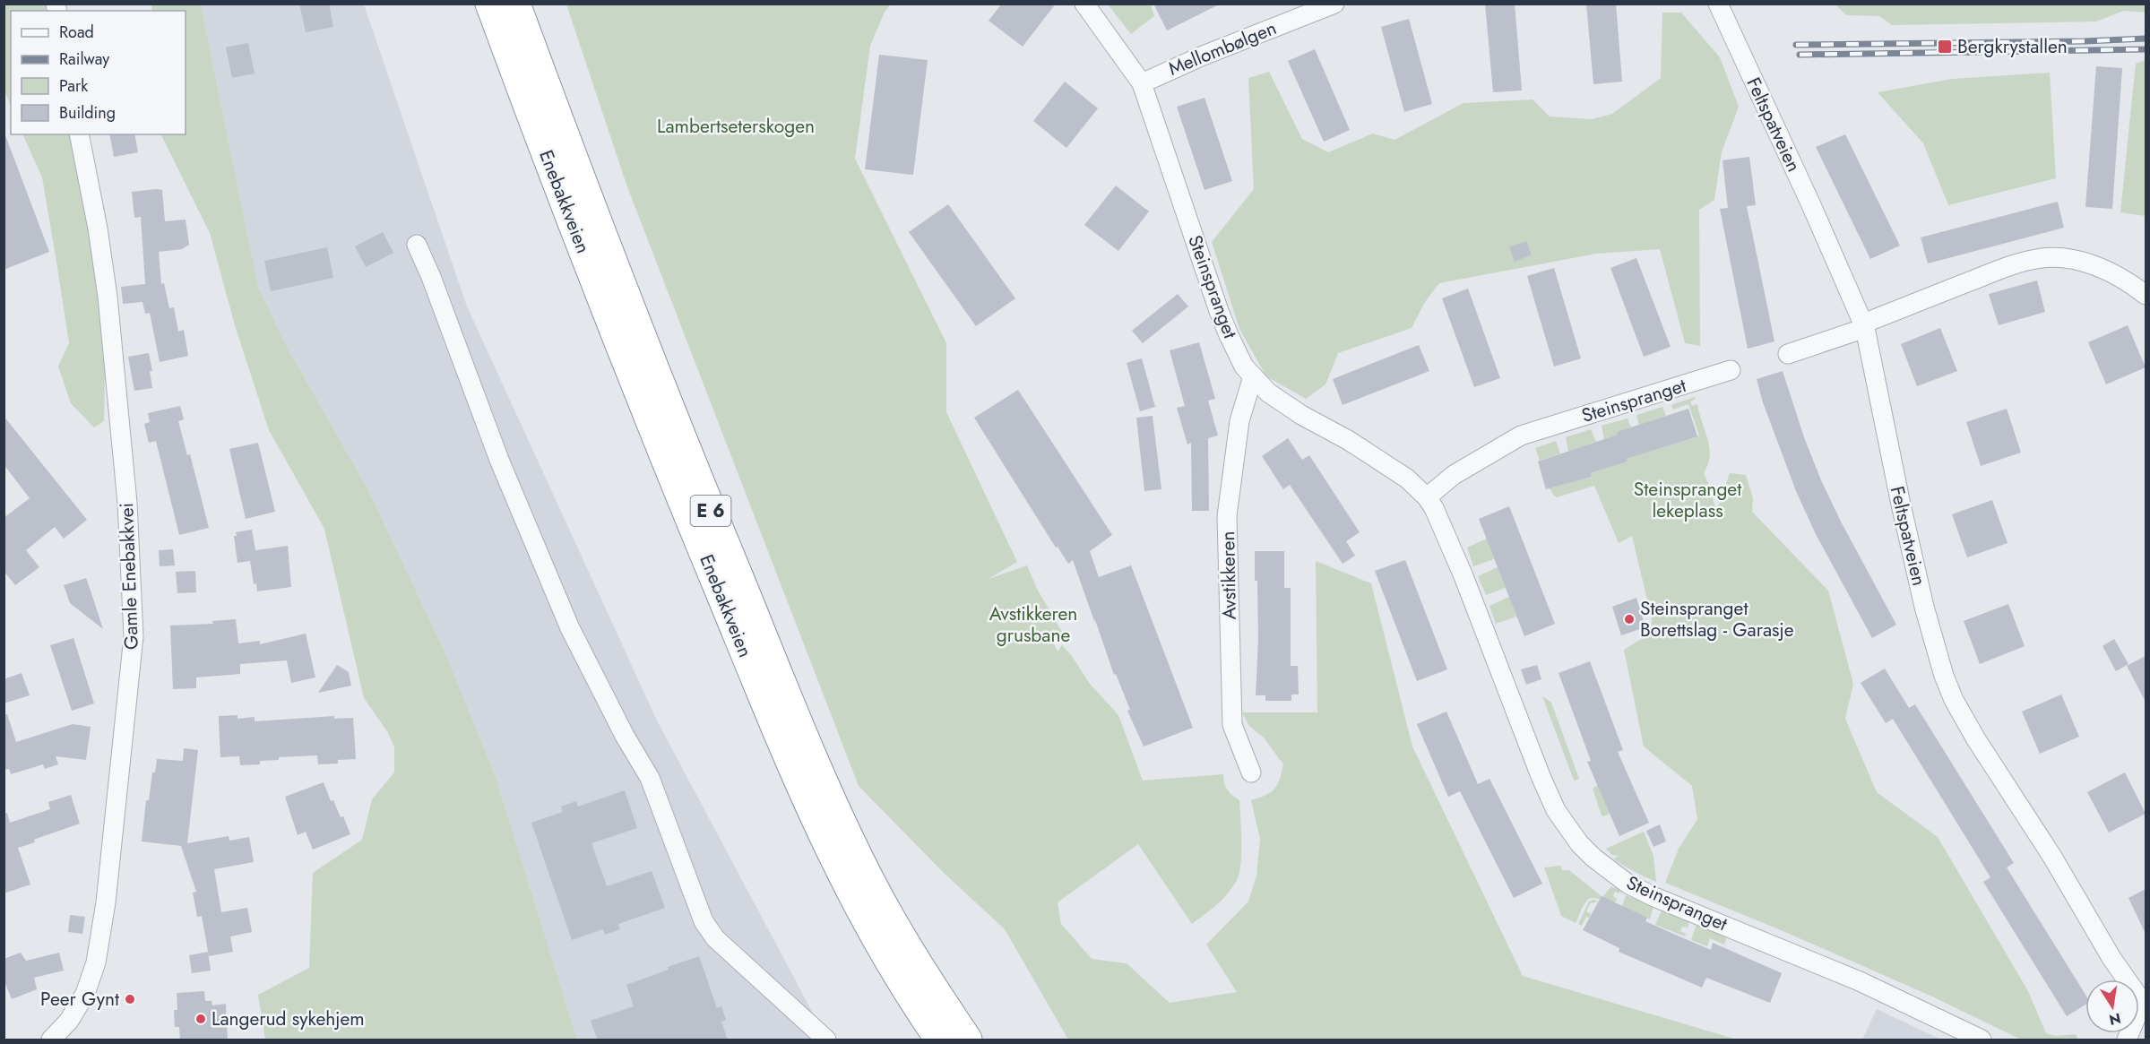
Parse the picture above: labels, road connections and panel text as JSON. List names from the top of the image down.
{
  "streets": {
    "highway": ["Enebakkveien", "E 6"],
    "street": [
      "Mellombølgen",
      "Feltspatveien",
      "Steinspranget",
      "Avstikkeren",
      "Gamle Enebakkvei"
    ]
  },
  "crossings": [
    ["Mellombølgen", "Steinspranget"],
    ["Steinspranget", "Avstikkeren"]
  ],
  "parks": ["Lambertseterskogen", "Steinspranget lekeplass", "Avstikkeren grusbane"],
  "places": {
    "transit": ["Bergkrystallen"],
    "other": ["Steinspranget Borettslag - Garasje", "Peer Gynt", "Langerud sykehjem"]
  },
  "legend": [
    "Road",
    "Railway",
    "Park",
    "Building"
  ],
  "north": "bottom"
}
